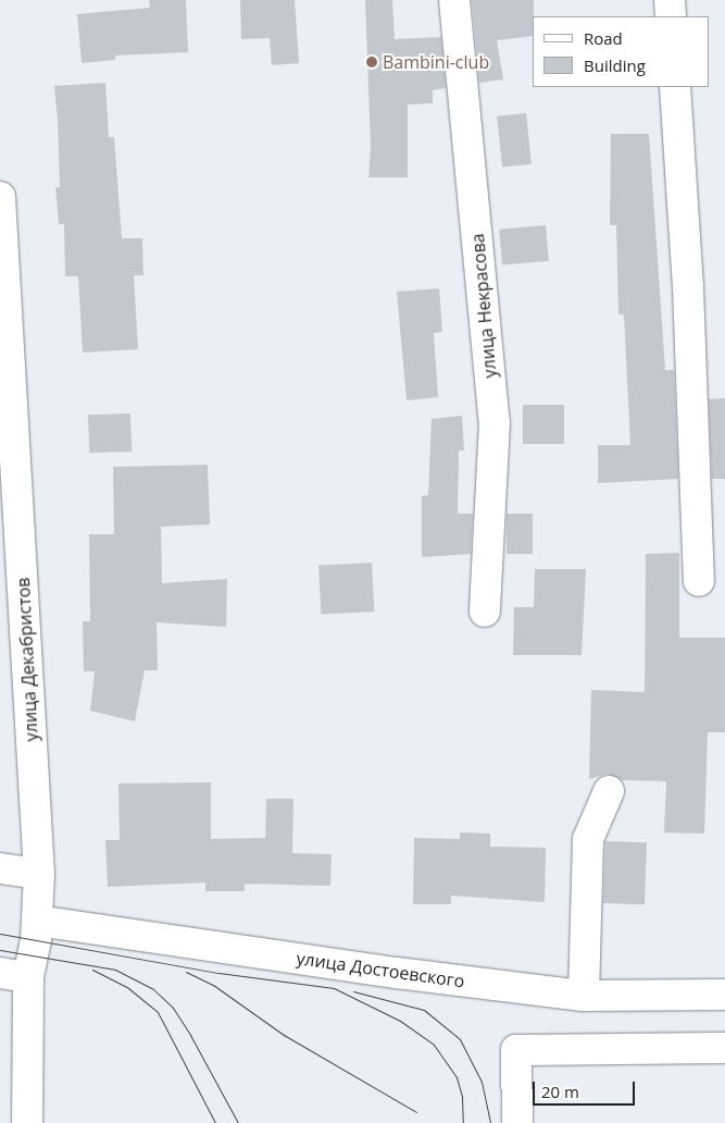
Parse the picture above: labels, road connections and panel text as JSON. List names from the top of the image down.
{
  "streets": {
    "street": ["улица Некрасова", "улица Декабристов", "улица Достоевского"]
  },
  "crossings": [
    ["улица Декабристов", "улица Достоевского"]
  ],
  "places": ["Bambini-club"],
  "legend": ["Road", "Building"],
  "scale_bar": "20 m"
}
